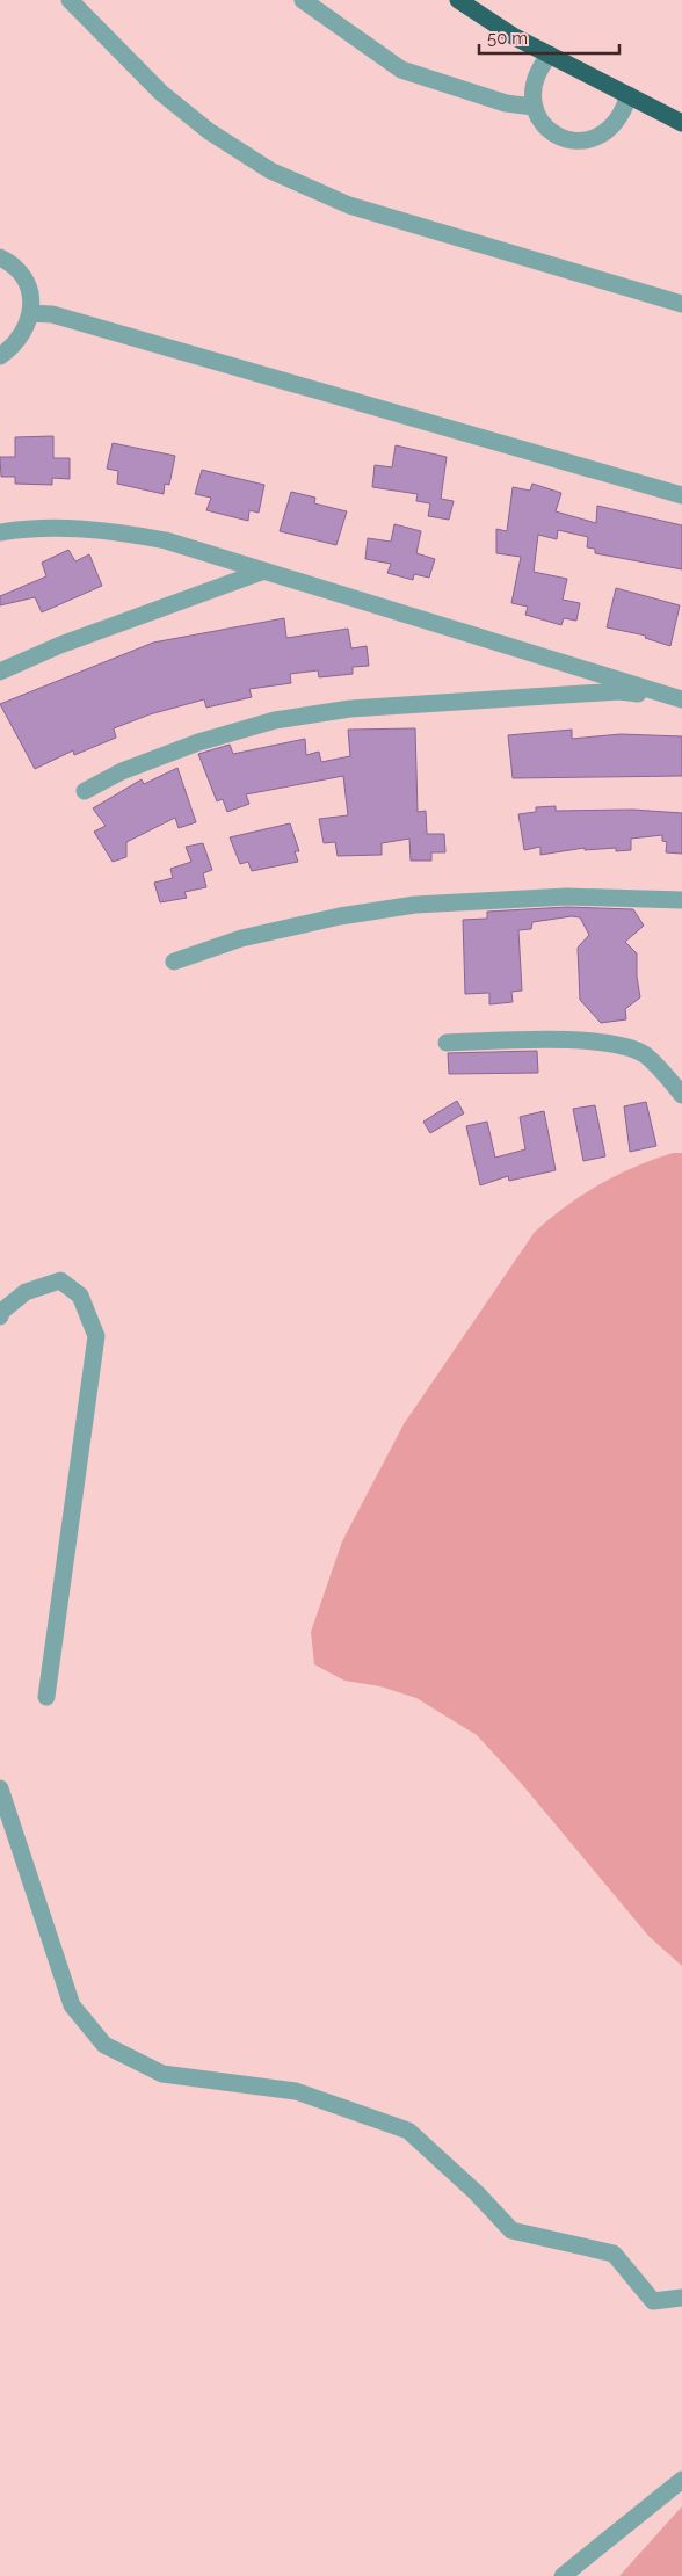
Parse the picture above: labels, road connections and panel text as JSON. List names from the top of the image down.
{
  "scale_bar": "50 m"
}
